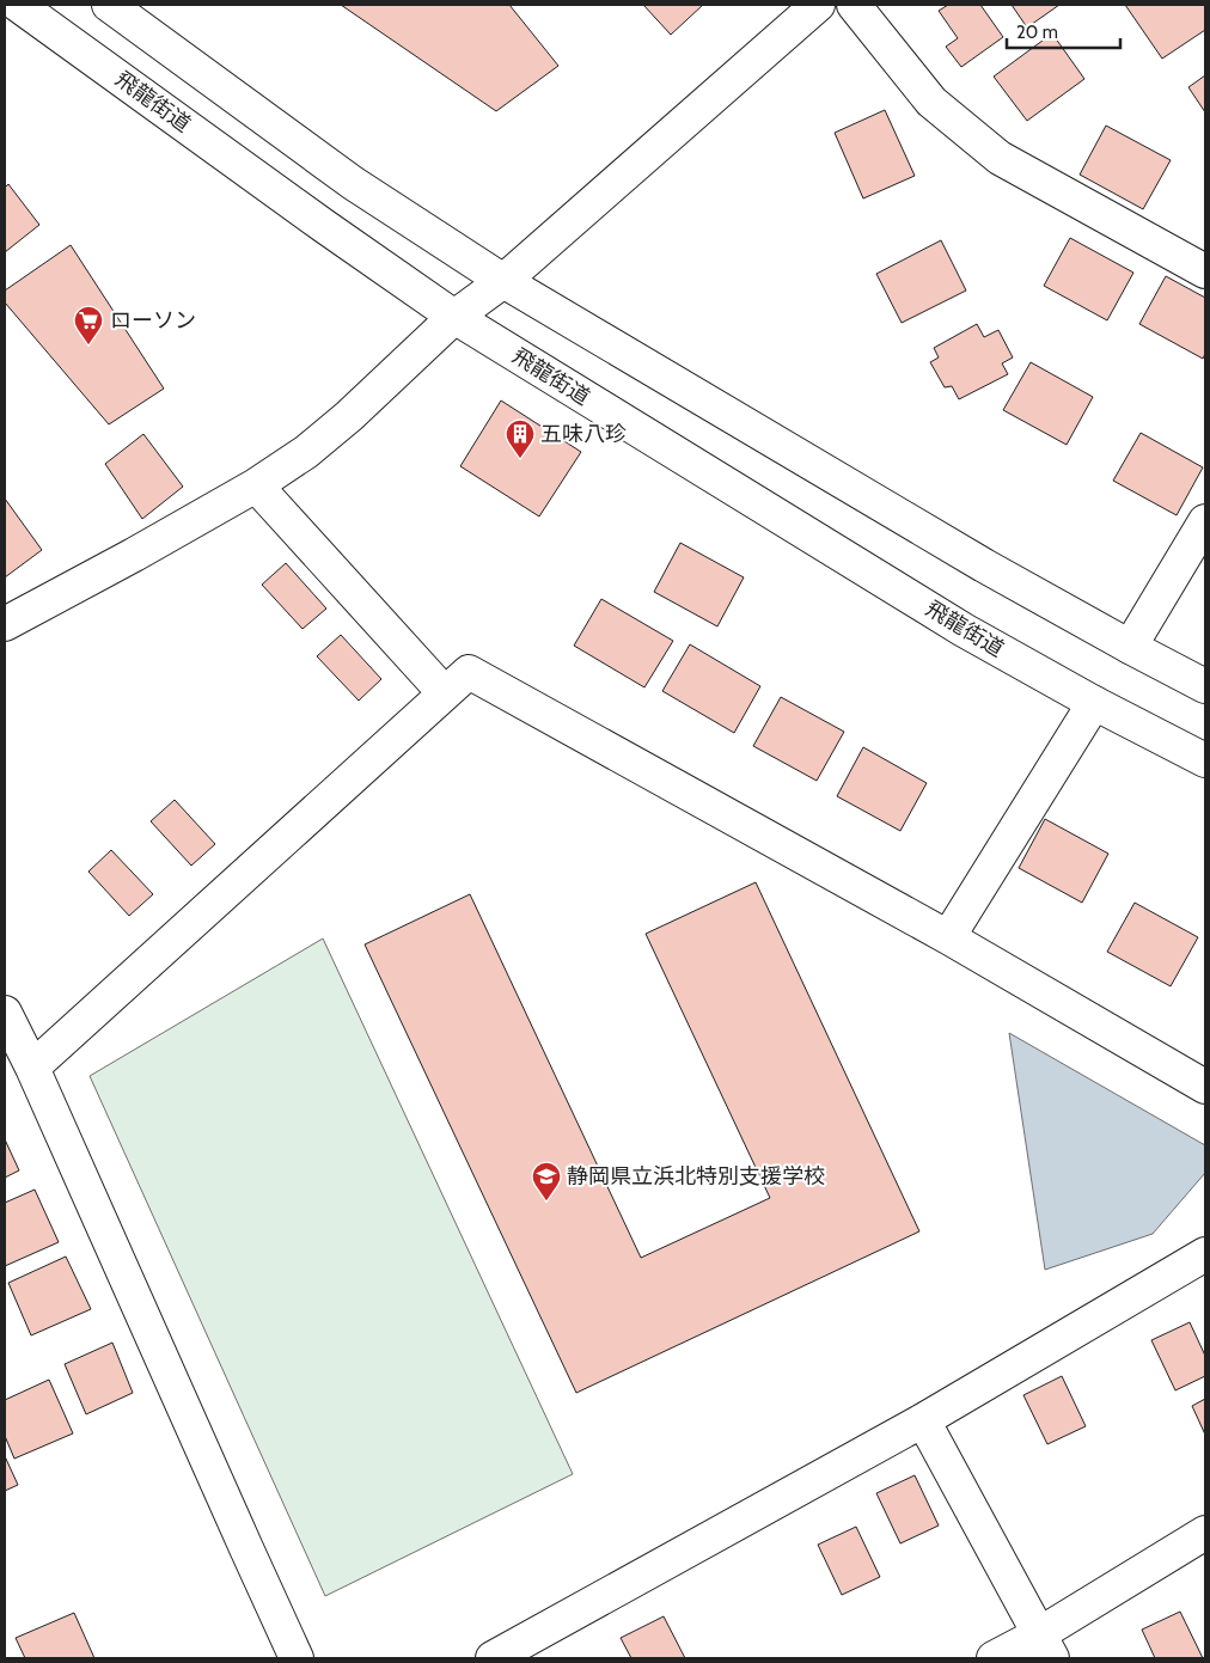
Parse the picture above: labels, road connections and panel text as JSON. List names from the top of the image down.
{
  "streets": {
    "main road": ["飛龍街道"]
  },
  "places": {
    "supermarket": ["ローソン"],
    "building": ["五味八珍"],
    "school or university": ["静岡県立浜北特別支援学校"]
  },
  "scale_bar": "20 m"
}
